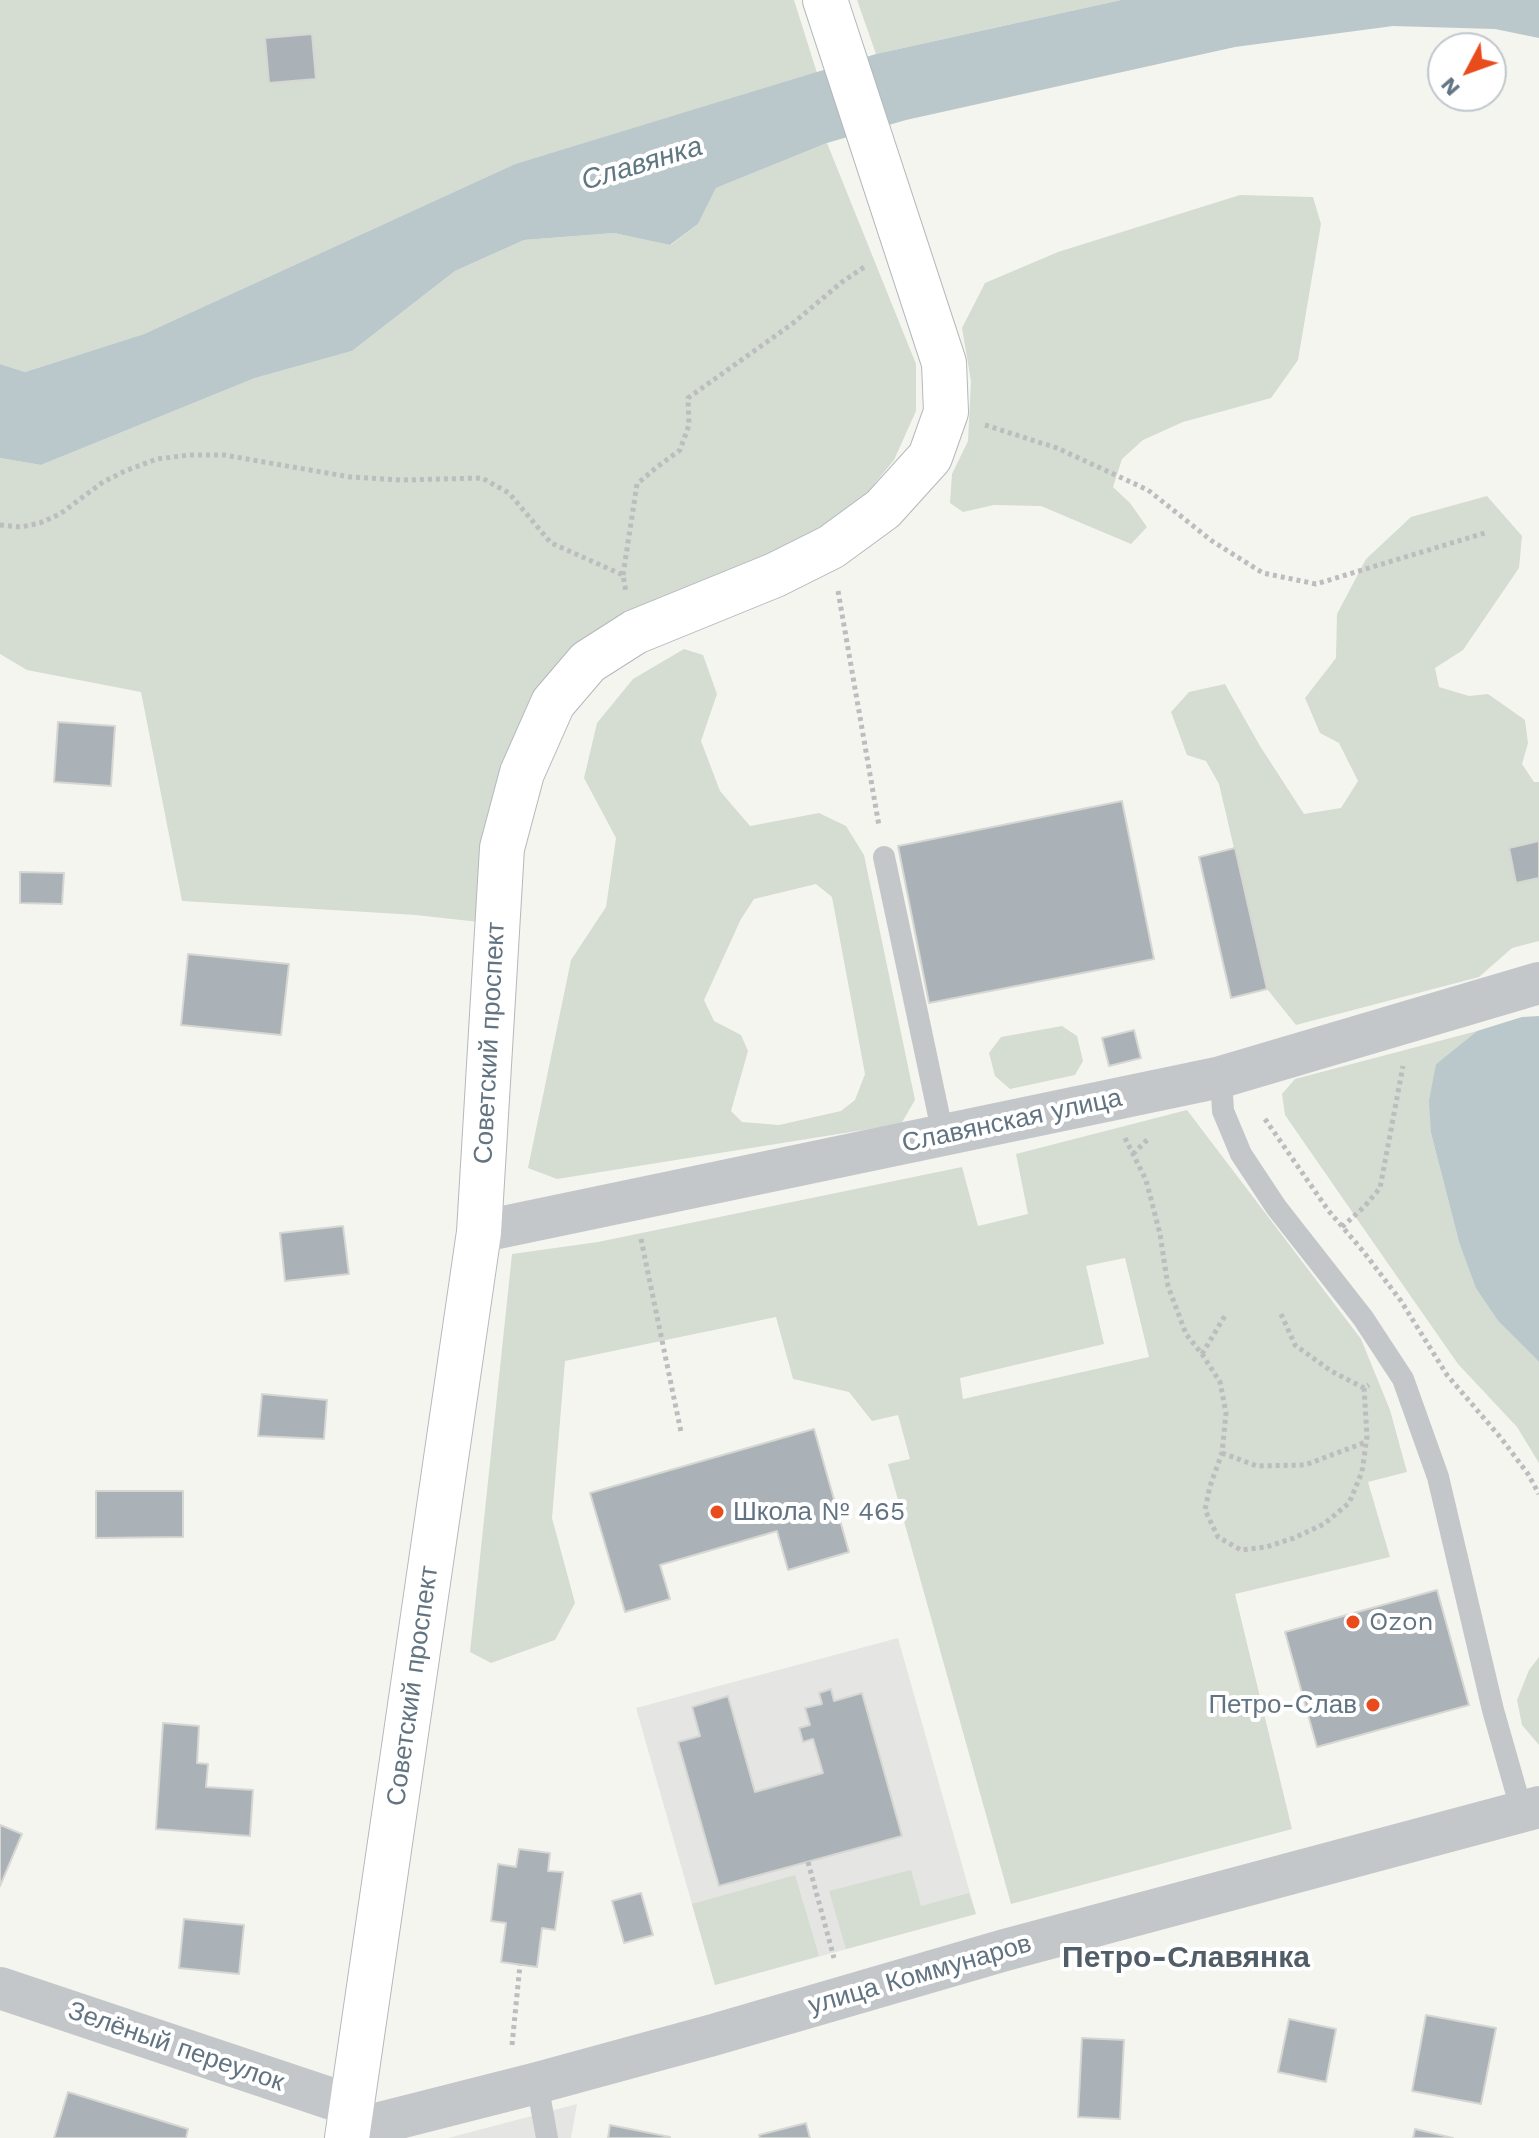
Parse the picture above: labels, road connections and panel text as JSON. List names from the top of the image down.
{
  "streets": {
    "street": [
      "Советский проспект",
      "Славянская улица",
      "улица Коммунаров",
      "Зелёный переулок"
    ]
  },
  "crossings": [
    ["Советский проспект", "Славянская улица"],
    ["Советский проспект", "улица Коммунаров"],
    ["Советский проспект", "Зелёный переулок"],
    ["улица Коммунаров", "Зелёный переулок"]
  ],
  "districts": ["Петро-Славянка"],
  "water": ["Славянка"],
  "places": ["Школа № 465", "Ozon", "Петро-Слав"],
  "north": "bottom left"
}
